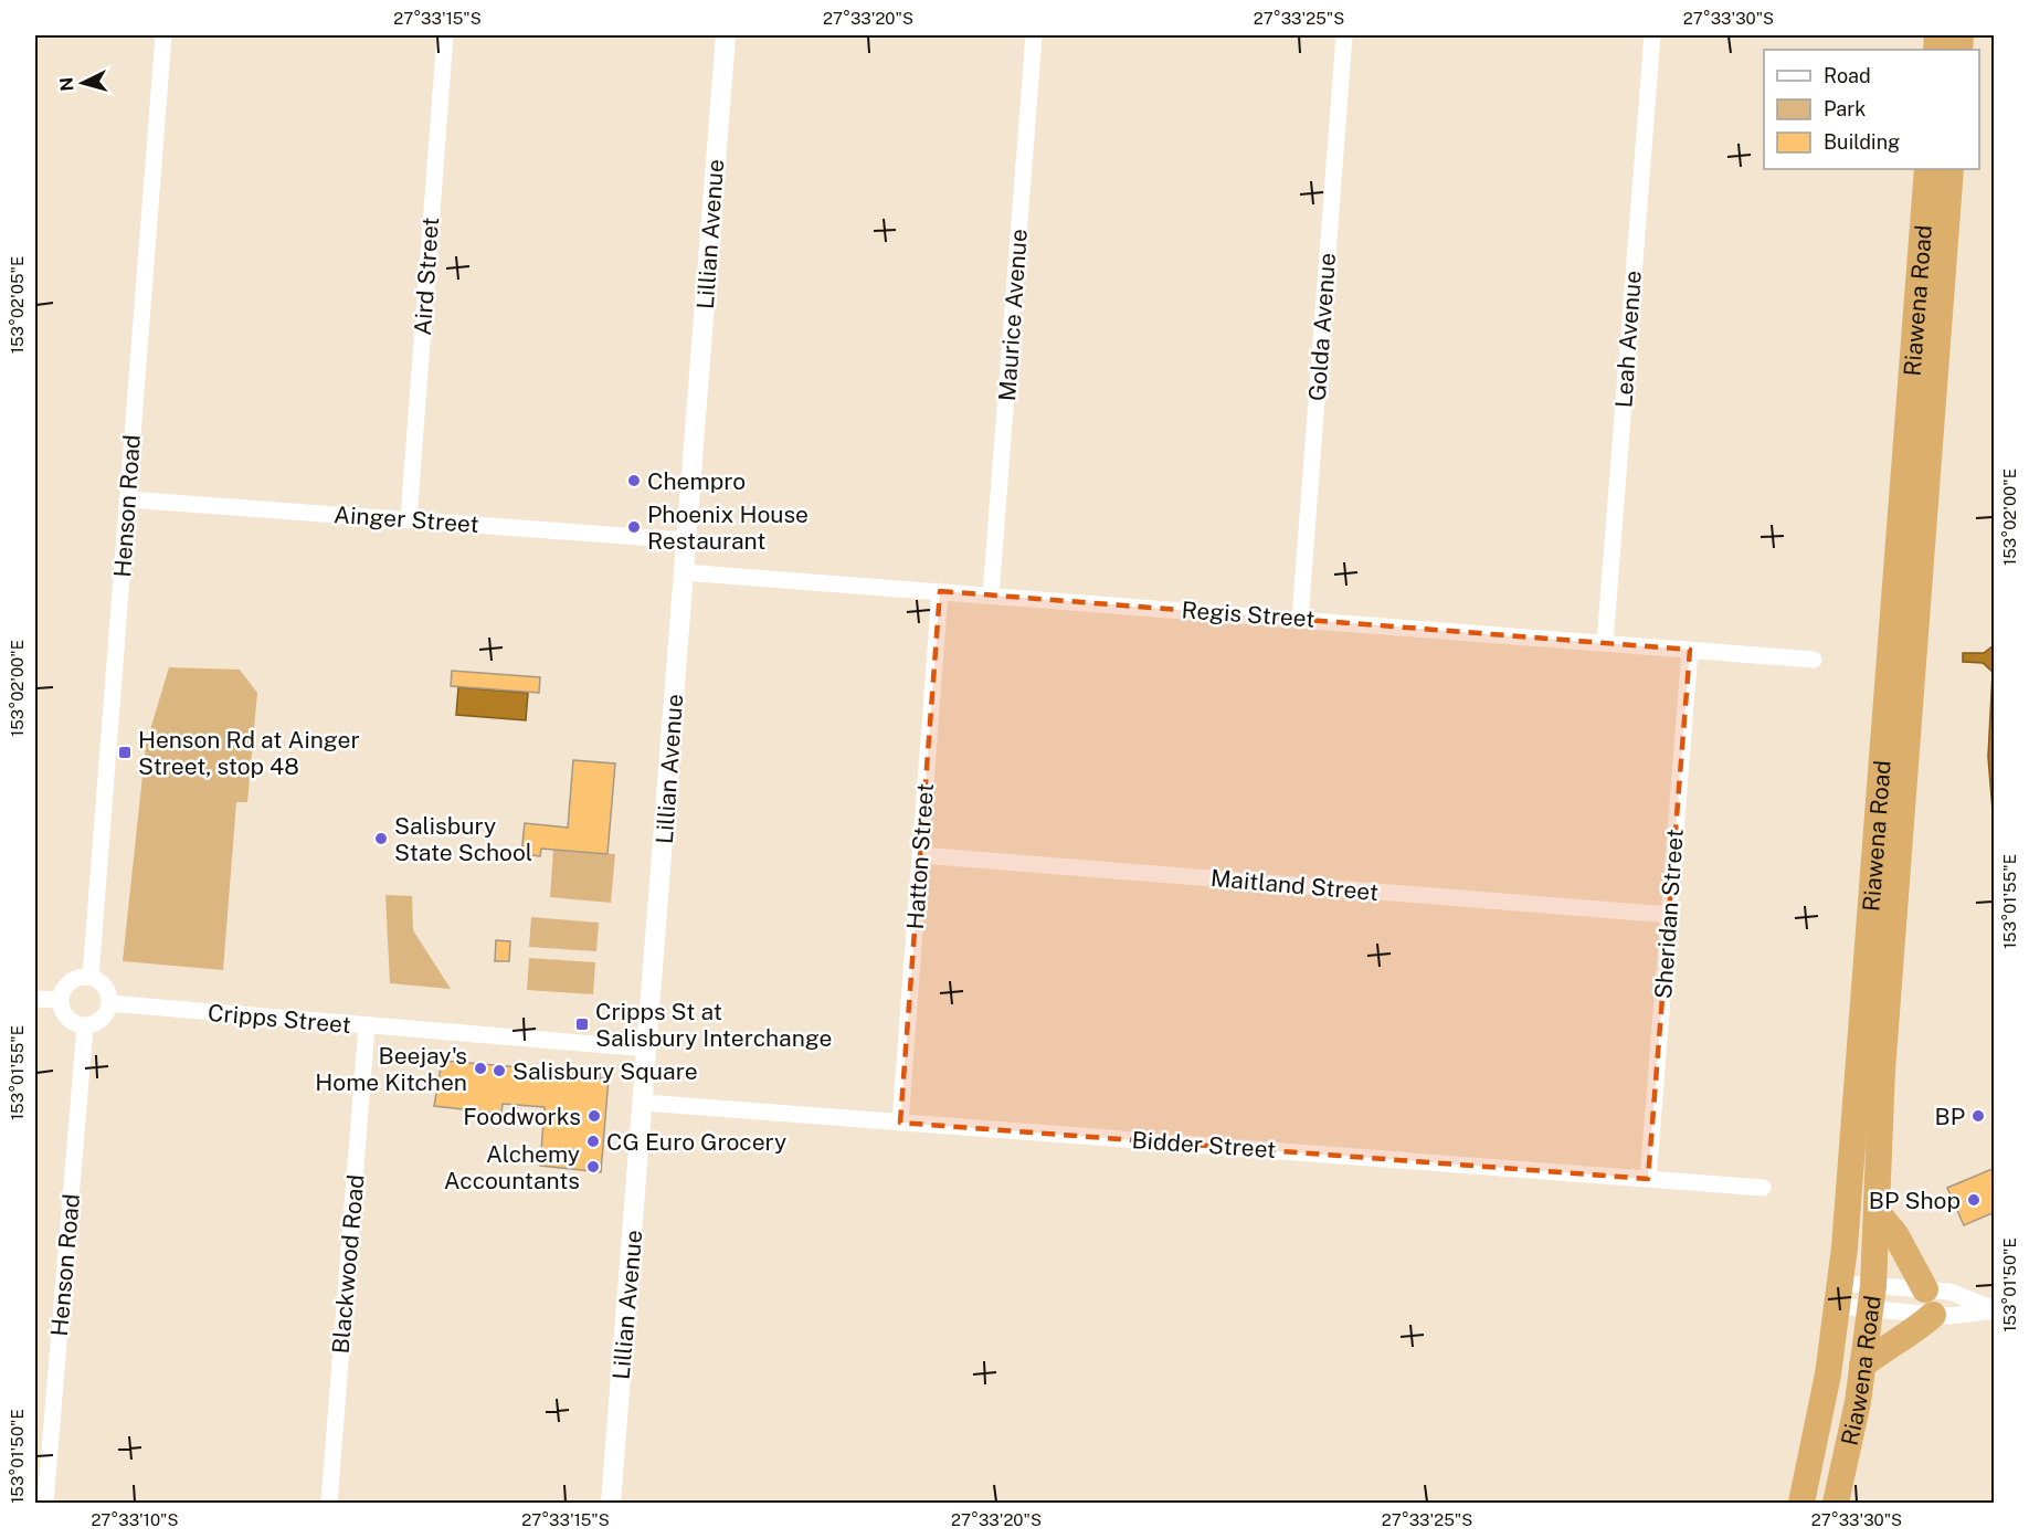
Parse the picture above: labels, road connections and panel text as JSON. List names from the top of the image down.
{
  "streets": {
    "highway": ["Riawena Road"],
    "street": [
      "Lillian Avenue",
      "Aird Street",
      "Maurice Avenue",
      "Golda Avenue",
      "Leah Avenue",
      "Henson Road",
      "Ainger Street",
      "Regis Street",
      "Hatton Street",
      "Maitland Street",
      "Sheridan Street",
      "Cripps Street",
      "Bidder Street",
      "Blackwood Road"
    ]
  },
  "crossings": [
    ["Lillian Avenue", "Ainger Street"],
    ["Lillian Avenue", "Regis Street"],
    ["Lillian Avenue", "Cripps Street"],
    ["Lillian Avenue", "Bidder Street"],
    ["Aird Street", "Ainger Street"],
    ["Maurice Avenue", "Regis Street"],
    ["Golda Avenue", "Regis Street"],
    ["Leah Avenue", "Regis Street"],
    ["Henson Road", "Ainger Street"],
    ["Henson Road", "Cripps Street"],
    ["Regis Street", "Hatton Street"],
    ["Regis Street", "Sheridan Street"],
    ["Hatton Street", "Maitland Street"],
    ["Hatton Street", "Bidder Street"],
    ["Maitland Street", "Sheridan Street"],
    ["Sheridan Street", "Bidder Street"],
    ["Cripps Street", "Blackwood Road"]
  ],
  "places": {
    "other": [
      "Chempro",
      "Phoenix House Restaurant",
      "Salisbury State School",
      "Beejay's Home Kitchen",
      "Salisbury Square",
      "Foodworks",
      "BP",
      "CG Euro Grocery",
      "Alchemy Accountants",
      "BP Shop"
    ],
    "transit": ["Henson Rd at Ainger Street, stop 48", "Cripps St at Salisbury Interchange"]
  },
  "legend": ["Road", "Park", "Building"],
  "north": "left",
  "coordinates": [
    "27°33'15\"S",
    "27°33'20\"S",
    "27°33'25\"S",
    "27°33'30\"S",
    "153°02'05\"E",
    "153°02'00\"E",
    "153°01'55\"E",
    "153°01'50\"E",
    "27°33'10\"S"
  ]
}
